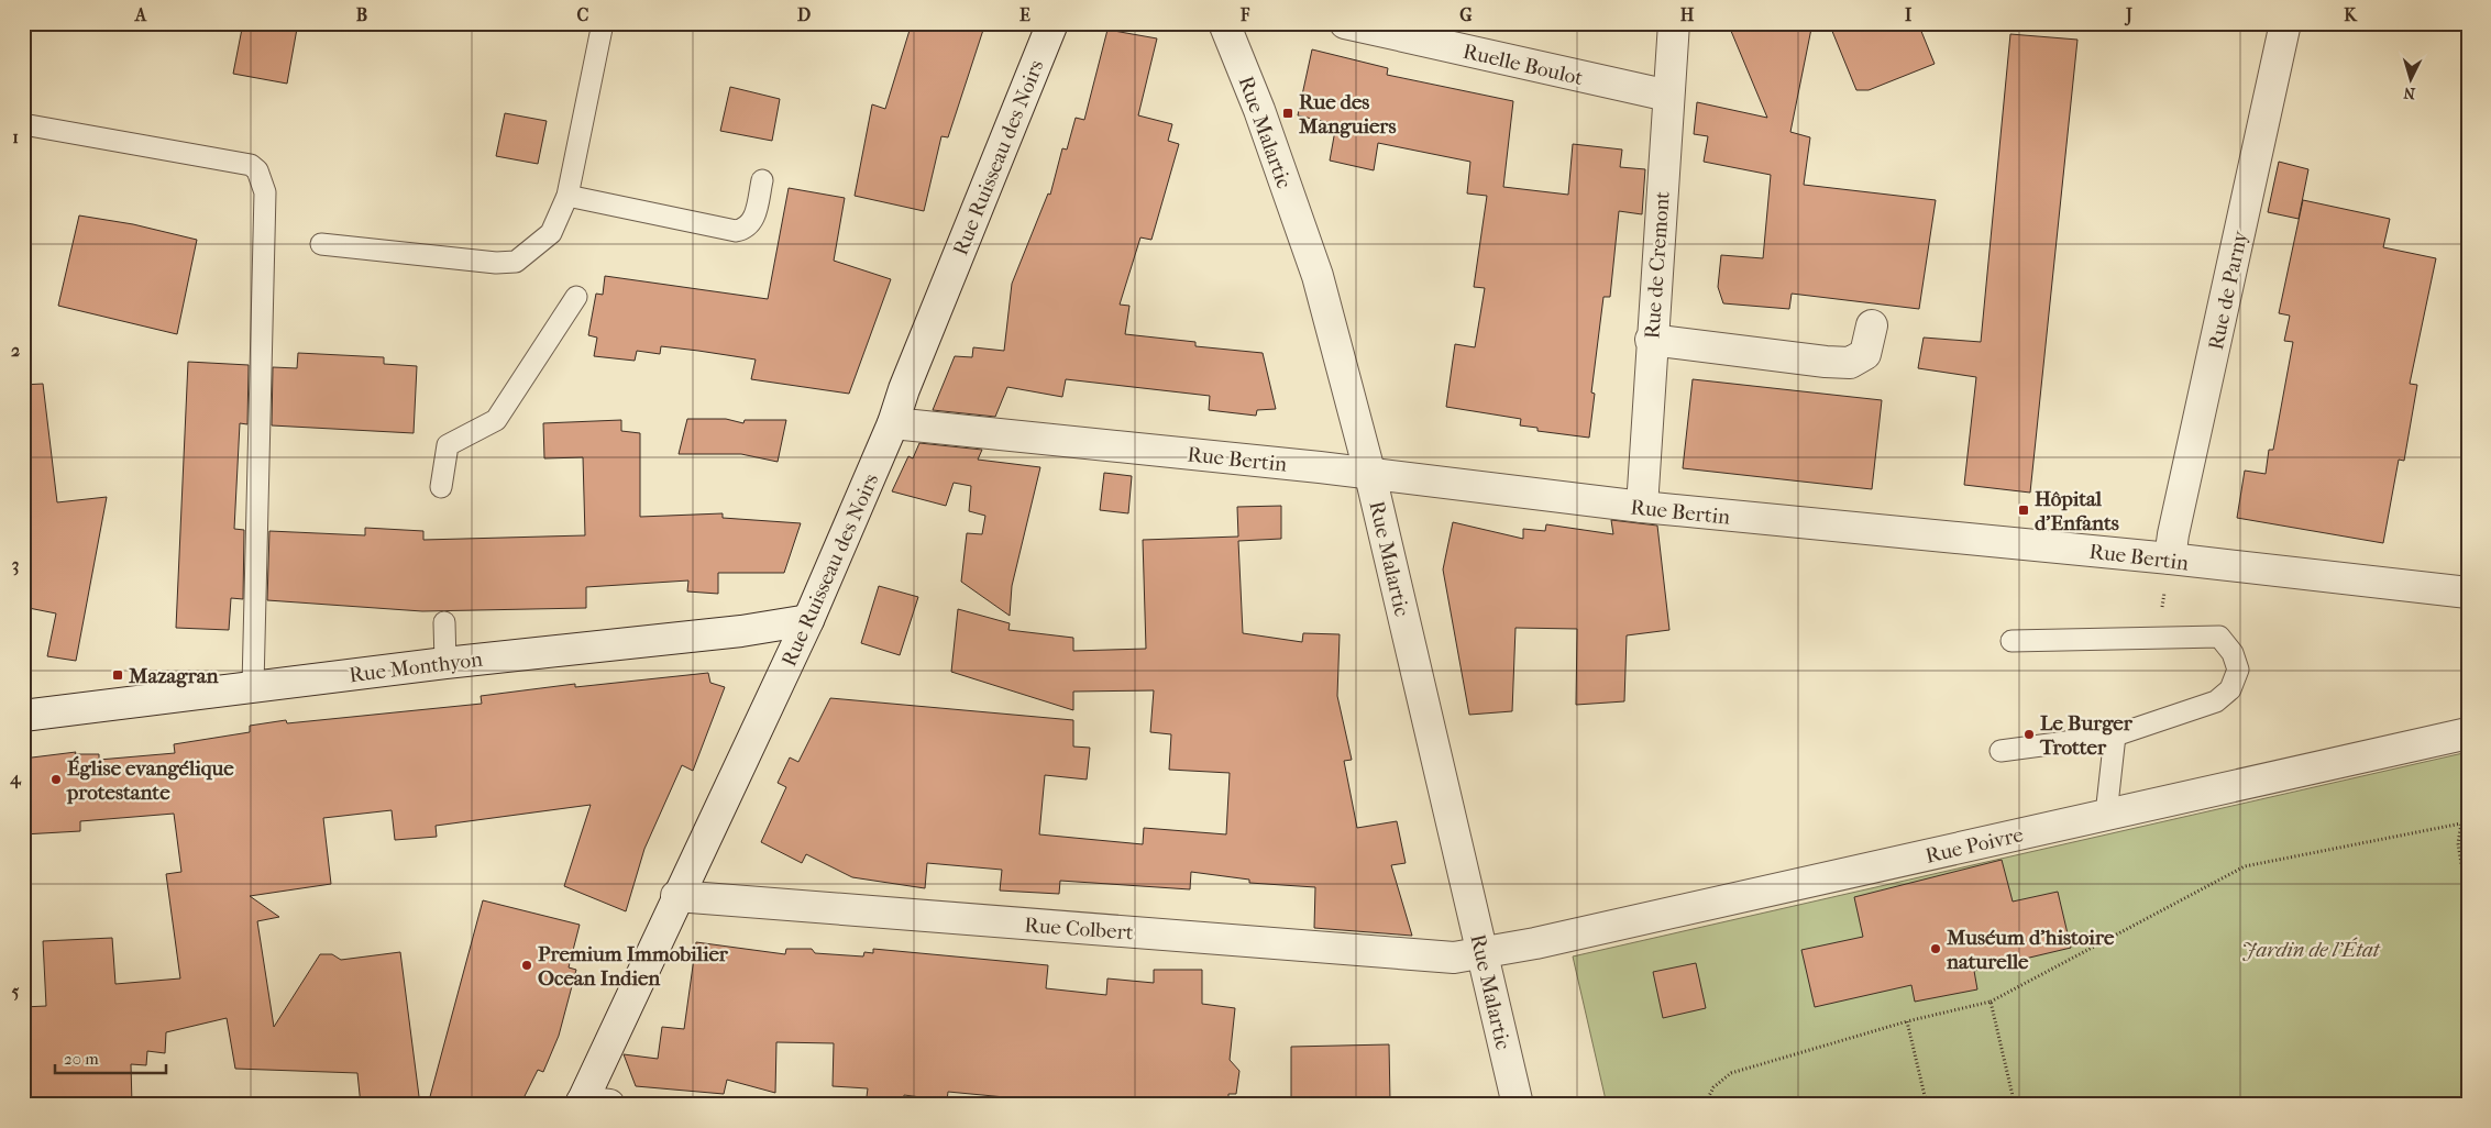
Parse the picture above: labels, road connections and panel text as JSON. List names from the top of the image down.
{
  "streets": {
    "street": [
      "Ruelle Boulot",
      "Rue Malartic",
      "Rue Ruisseau des Noirs",
      "Rue de Cremont",
      "Rue de Parny",
      "Rue Bertin",
      "Rue Monthyon",
      "Rue Poivre",
      "Rue Colbert"
    ]
  },
  "crossings": [
    ["Ruelle Boulot", "Rue de Cremont"],
    ["Rue Malartic", "Rue Bertin"],
    ["Rue Malartic", "Rue Poivre"],
    ["Rue Malartic", "Rue Colbert"],
    ["Rue Ruisseau des Noirs", "Rue Bertin"],
    ["Rue Ruisseau des Noirs", "Rue Monthyon"],
    ["Rue Ruisseau des Noirs", "Rue Colbert"],
    ["Rue de Cremont", "Rue Bertin"],
    ["Rue de Parny", "Rue Bertin"],
    ["Rue Poivre", "Rue Colbert"]
  ],
  "parks": ["Jardin de l'État"],
  "places": {
    "transit": ["Rue des Manguiers", "Hôpital d'Enfants", "Mazagran"],
    "other": [
      "Le Burger Trotter",
      "Église evangélique protestante",
      "Muséum d'histoire naturelle",
      "Premium Immobilier Ocean Indien"
    ]
  },
  "scale_bar": "20 m",
  "north": "bottom",
  "grid": {
    "columns": [
      "A",
      "B",
      "C",
      "D",
      "E",
      "F",
      "G",
      "H",
      "I",
      "J",
      "K"
    ],
    "rows": [
      "1",
      "2",
      "3",
      "4",
      "5"
    ]
  }
}
